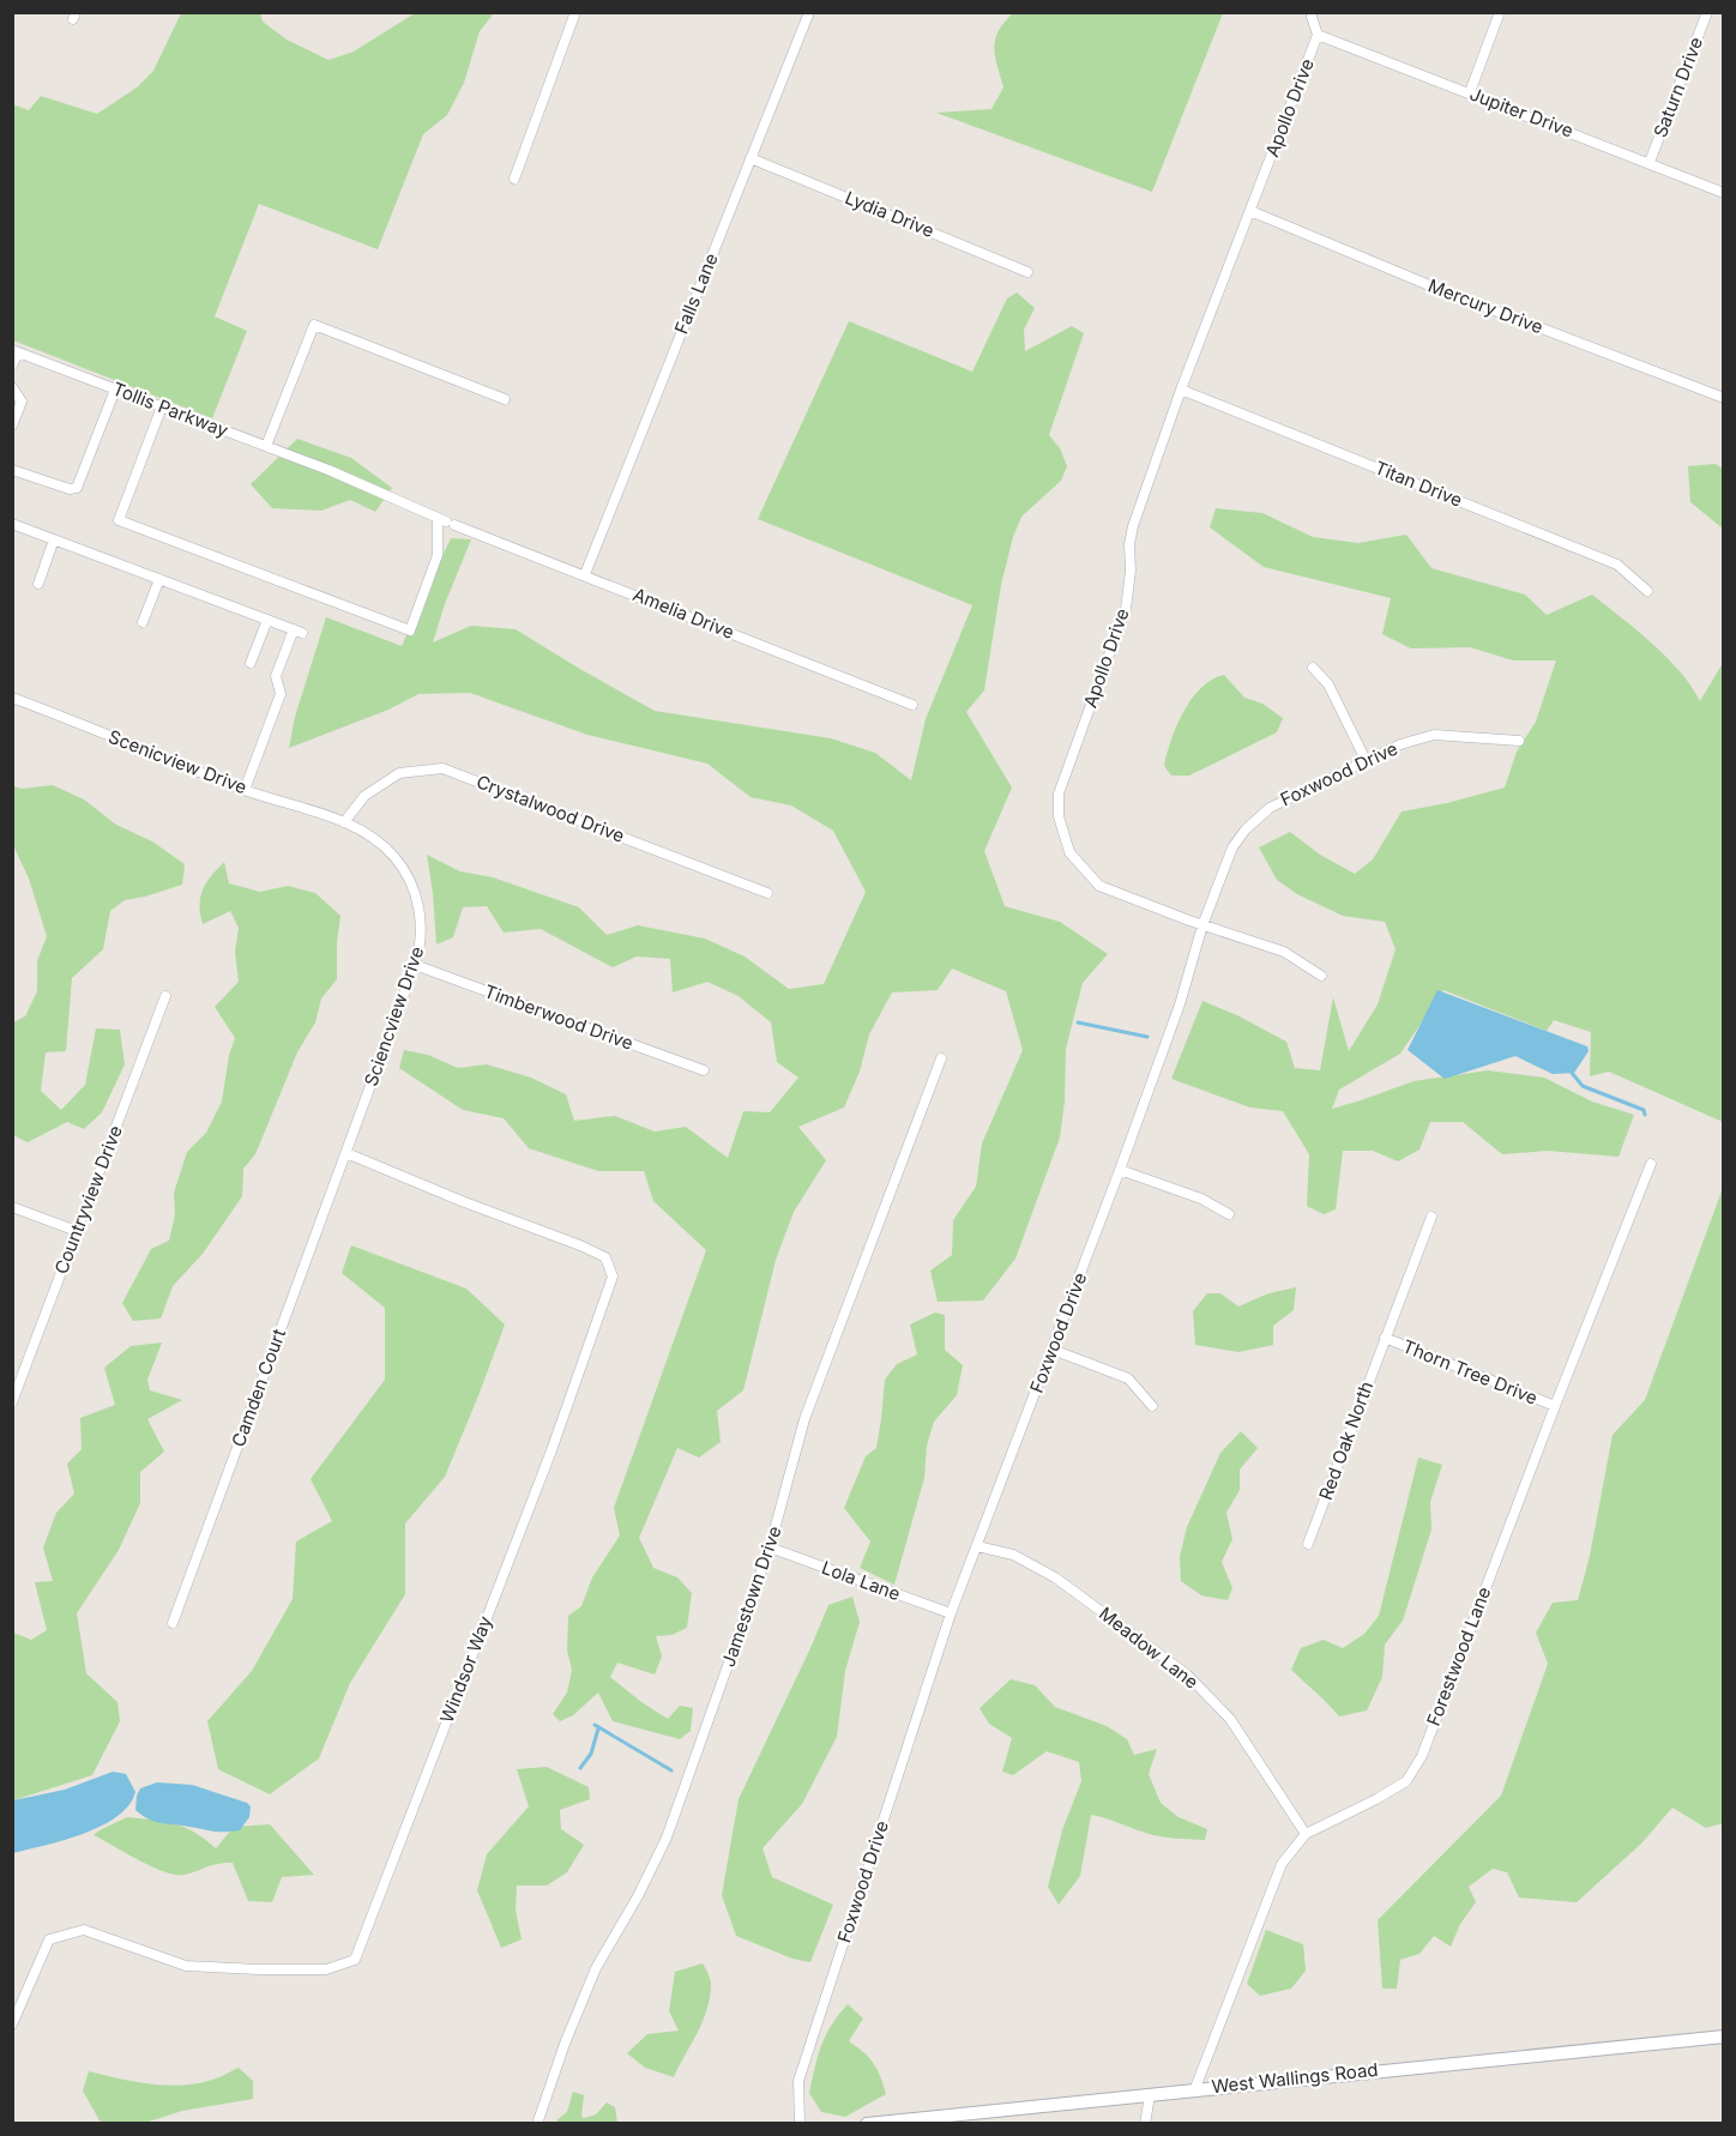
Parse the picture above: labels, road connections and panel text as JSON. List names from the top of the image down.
{
  "streets": {
    "street": [
      "Saturn Drive",
      "Apollo Drive",
      "Jupiter Drive",
      "Lydia Drive",
      "Falls Lane",
      "Mercury Drive",
      "Tollis Parkway",
      "Titan Drive",
      "Amelia Drive",
      "Scenicview Drive",
      "Foxwood Drive",
      "Crystalwood Drive",
      "Sciencview Drive",
      "Timberwood Drive",
      "Countryview Drive",
      "Thorn Tree Drive",
      "Camden Court",
      "Red Oak North",
      "Lola Lane",
      "Jamestown Drive",
      "Meadow Lane",
      "Forestwood Lane",
      "Windsor Way",
      "West Wallings Road"
    ]
  },
  "crossings": [
    ["Saturn Drive", "Jupiter Drive"],
    ["Apollo Drive", "Jupiter Drive"],
    ["Apollo Drive", "Mercury Drive"],
    ["Apollo Drive", "Titan Drive"],
    ["Apollo Drive", "Foxwood Drive"],
    ["Lydia Drive", "Falls Lane"],
    ["Falls Lane", "Amelia Drive"],
    ["Tollis Parkway", "Amelia Drive"],
    ["Scenicview Drive", "Crystalwood Drive"],
    ["Scenicview Drive", "Sciencview Drive"],
    ["Foxwood Drive", "Lola Lane"],
    ["Foxwood Drive", "Meadow Lane"],
    ["Crystalwood Drive", "Sciencview Drive"],
    ["Sciencview Drive", "Timberwood Drive"],
    ["Sciencview Drive", "Camden Court"],
    ["Sciencview Drive", "Windsor Way"],
    ["Thorn Tree Drive", "Red Oak North"],
    ["Thorn Tree Drive", "Forestwood Lane"],
    ["Camden Court", "Windsor Way"],
    ["Lola Lane", "Jamestown Drive"],
    ["Meadow Lane", "Forestwood Lane"],
    ["Forestwood Lane", "West Wallings Road"]
  ]
}
